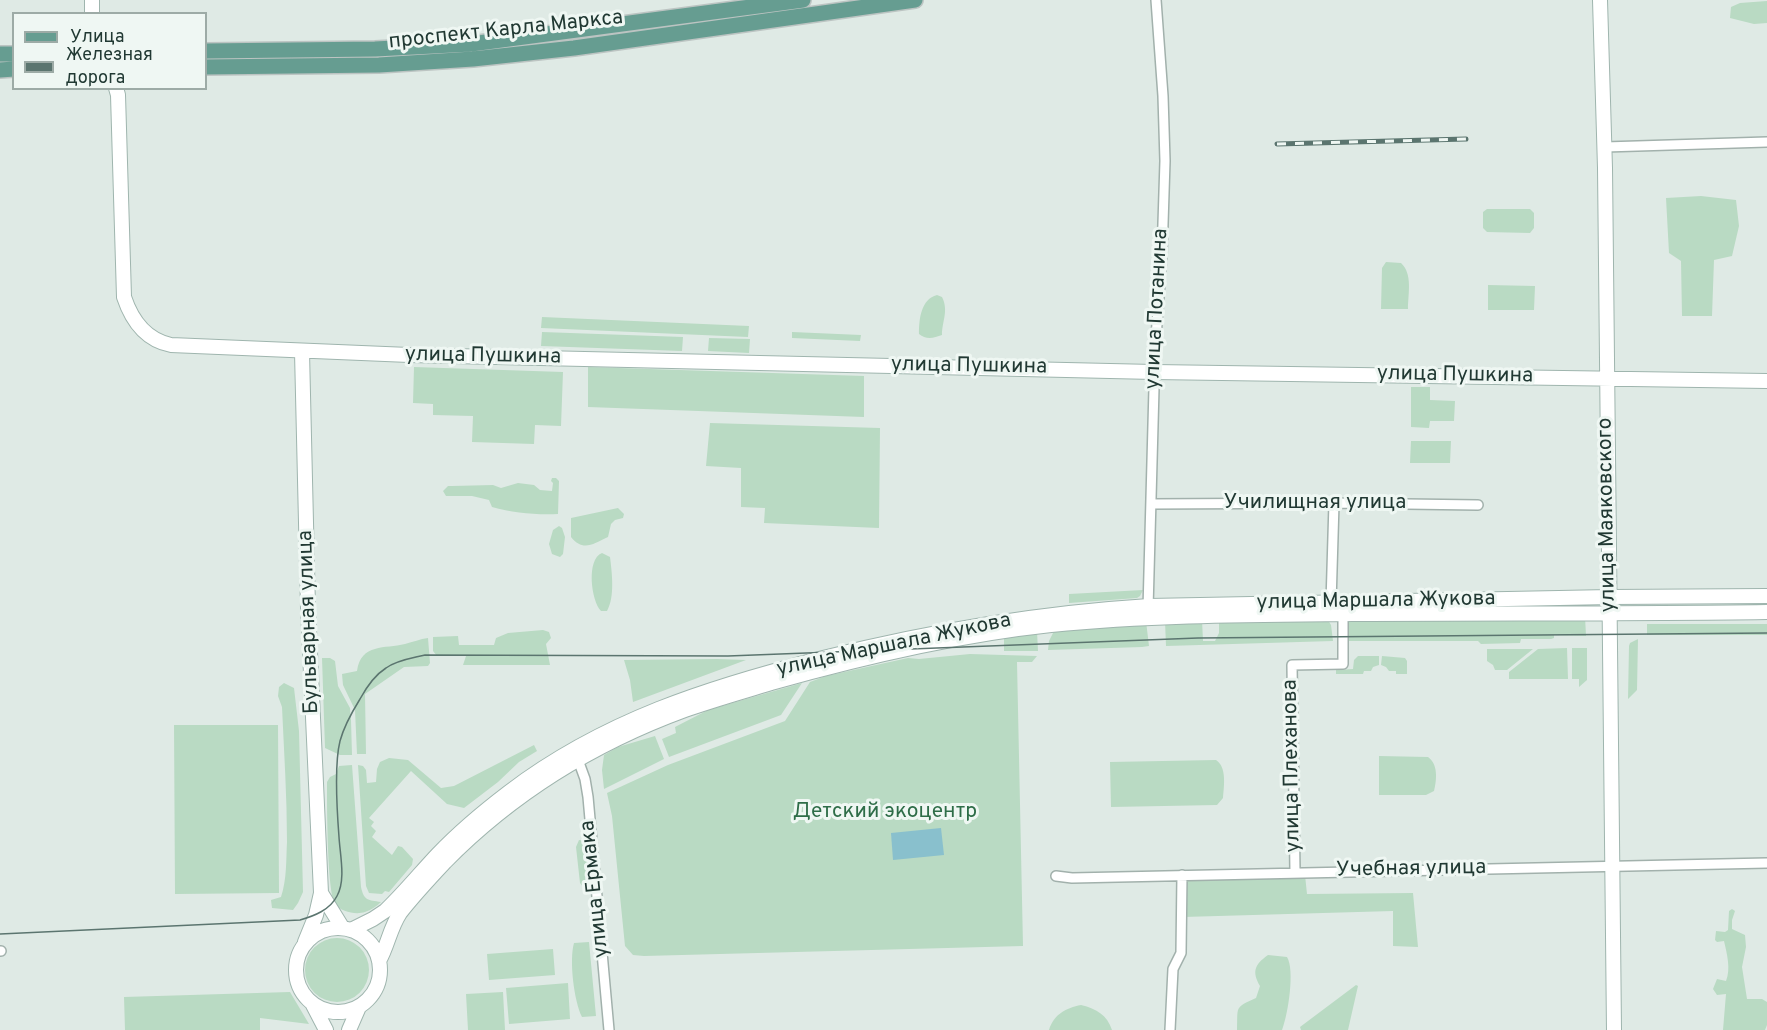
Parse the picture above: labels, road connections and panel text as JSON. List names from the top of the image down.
{
  "streets": {
    "main road": [
      "проспект Карла Маркса",
      "улица Пушкина",
      "улица Маяковского",
      "улица Маршала Жукова",
      "Бульварная улица"
    ],
    "street": [
      "улица Потанина",
      "Училищная улица",
      "улица Плеханова",
      "Учебная улица",
      "улица Ермака"
    ]
  },
  "crossings": [
    ["улица Потанина", "улица Пушкина"],
    ["улица Потанина", "Училищная улица"],
    ["улица Потанина", "улица Маршала Жукова"],
    ["улица Пушкина", "улица Маяковского"],
    ["улица Пушкина", "Бульварная улица"],
    ["улица Маяковского", "улица Маршала Жукова"],
    ["улица Маяковского", "Учебная улица"],
    ["улица Маршала Жукова", "Бульварная улица"],
    ["улица Маршала Жукова", "улица Плеханова"],
    ["улица Маршала Жукова", "улица Ермака"],
    ["улица Плеханова", "Учебная улица"]
  ],
  "parks": ["Детский экоцентр"],
  "legend": ["Улица", "Железная дорога"]
}
